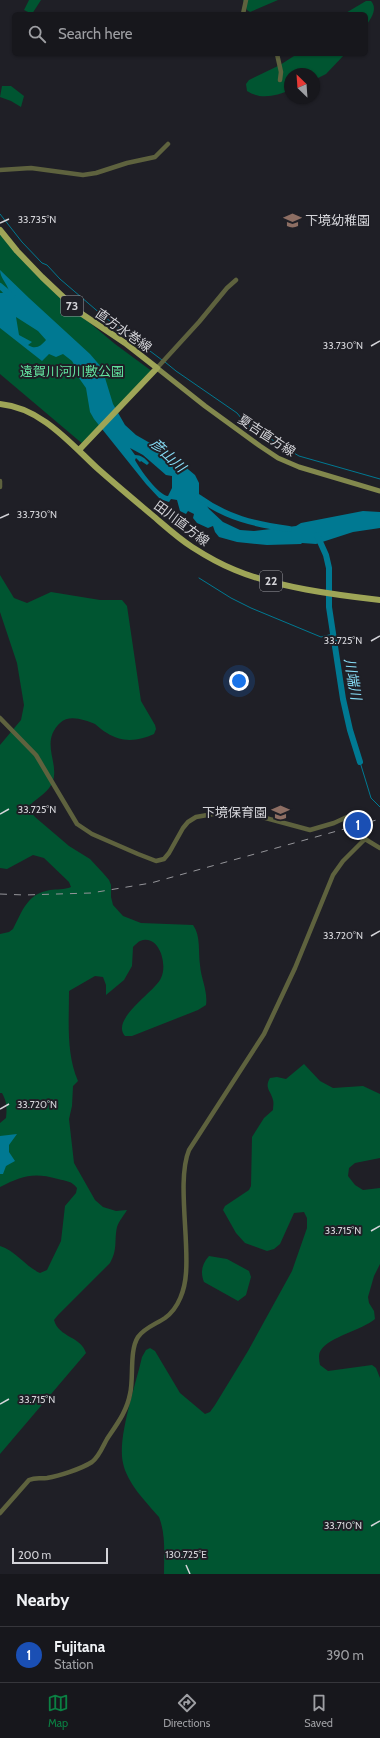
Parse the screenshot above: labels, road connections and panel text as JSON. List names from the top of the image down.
{
  "streets": {
    "main road": [
      "73",
      "直方水巻線",
      "夏吉直方線",
      "田川直方線",
      "22"
    ]
  },
  "crossings": [
    ["直方水巻線", "夏吉直方線"],
    ["直方水巻線", "田川直方線"]
  ],
  "water": ["彦山川", "川端川"],
  "parks": ["遠賀川河川敷公園"],
  "places": {
    "school or university": ["下境幼稚園", "下境保育園"]
  },
  "scale_bar": "200 m",
  "north": "top left",
  "page": {
    "search": "Search here",
    "pins": "1",
    "scale": "200 m",
    "heading": "Nearby",
    "list": [
      {
        "mark": "1",
        "name": "Fujitana",
        "note": "Station",
        "value": "390 m"
      }
    ],
    "nav": ["Map", "Directions", "Saved"]
  },
  "coordinates": [
    "33.735°N",
    "33.730°N",
    "33.725°N",
    "33.720°N",
    "33.715°N",
    "33.710°N",
    "130.725°E"
  ]
}
